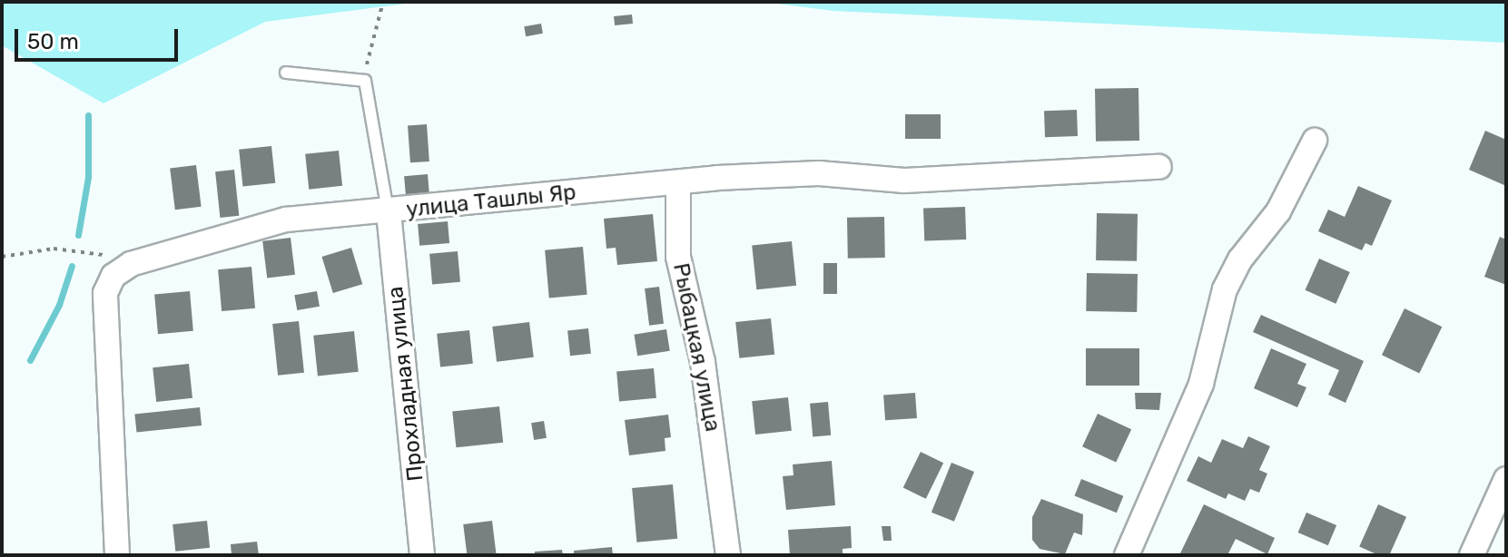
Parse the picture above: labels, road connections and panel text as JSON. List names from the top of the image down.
{
  "streets": {
    "street": ["улица Ташлы Яр", "Рыбацкая улица", "Прохладная улица"]
  },
  "crossings": [
    ["улица Ташлы Яр", "Рыбацкая улица"],
    ["улица Ташлы Яр", "Прохладная улица"]
  ],
  "scale_bar": "50 m"
}
